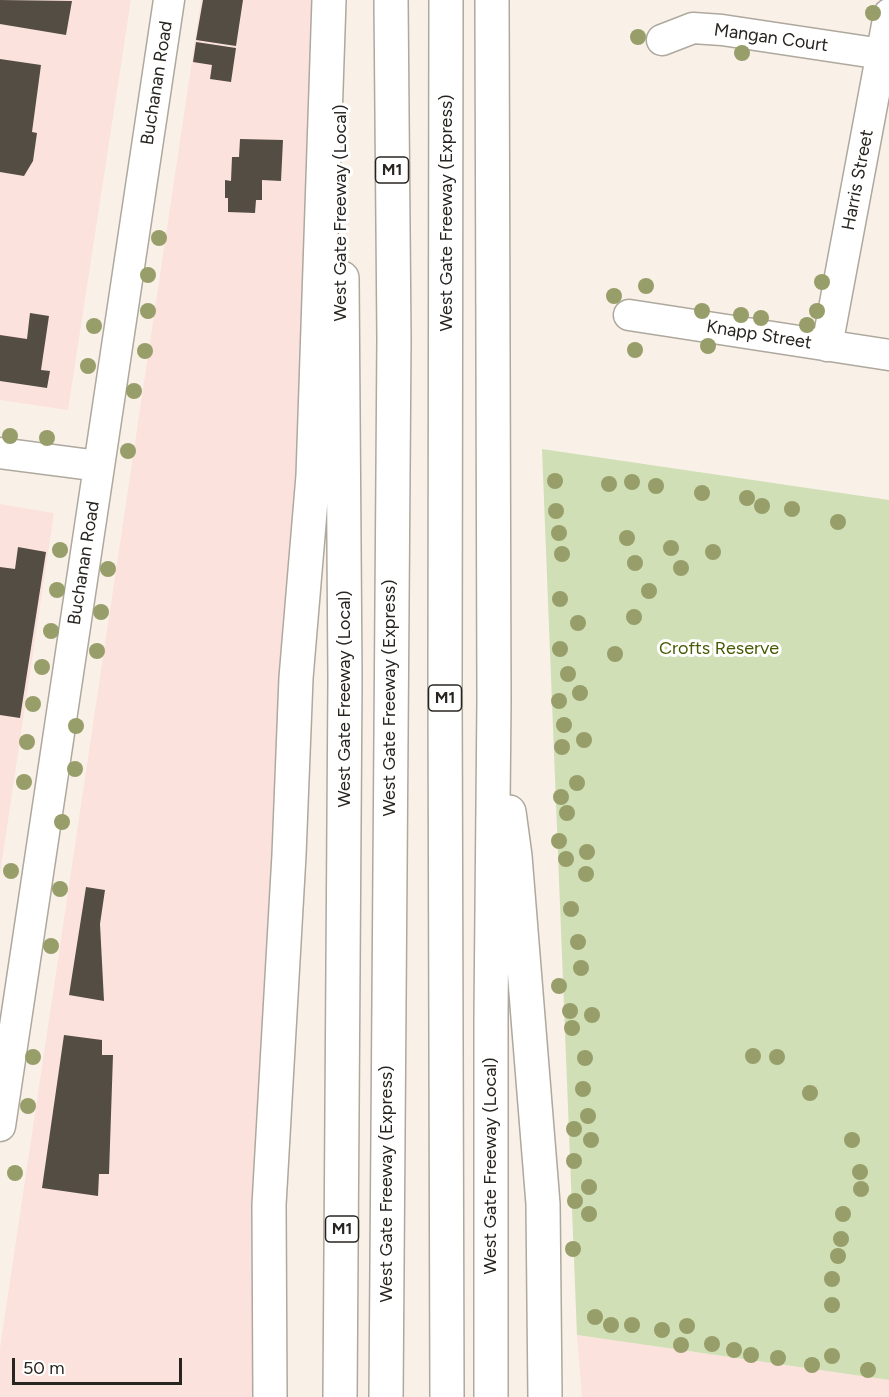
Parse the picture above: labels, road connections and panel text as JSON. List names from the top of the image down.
{
  "streets": {
    "highway": ["M1", "West Gate Freeway (Local)", "West Gate Freeway (Express)"],
    "street": [
      "Mangan Court",
      "Buchanan Road",
      "Harris Street",
      "Knapp Street"
    ]
  },
  "crossings": [
    ["Mangan Court", "Harris Street"],
    ["Harris Street", "Knapp Street"]
  ],
  "parks": ["Crofts Reserve"],
  "scale_bar": "50 m"
}
